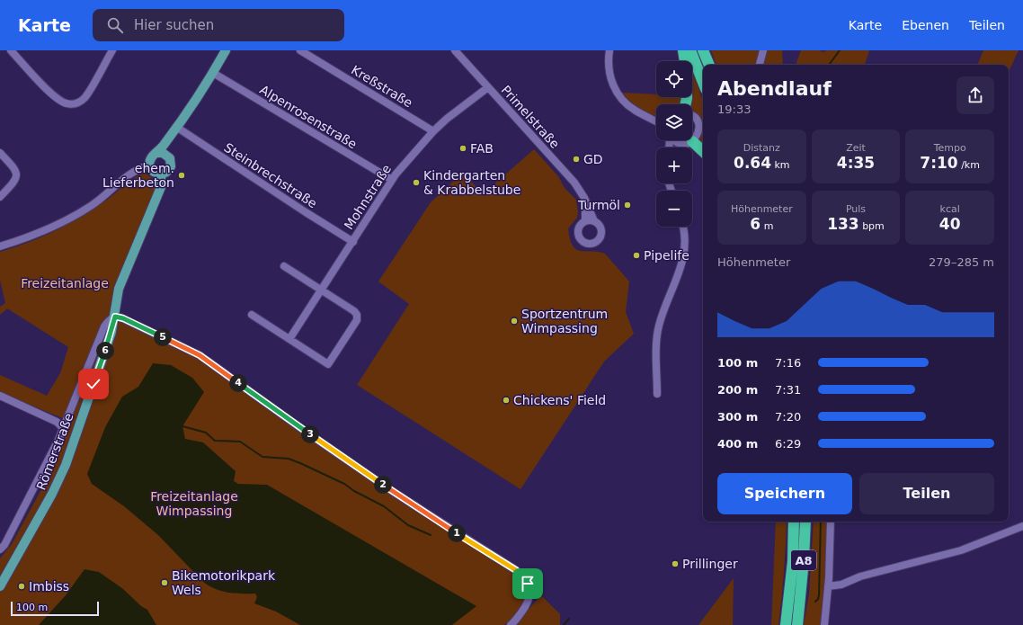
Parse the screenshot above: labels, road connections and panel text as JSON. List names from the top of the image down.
{
  "streets": {
    "highway": ["A8"],
    "main road": ["Römerstraße"],
    "street": [
      "Kreßstraße",
      "Alpenrosenstraße",
      "Primelstraße",
      "Steinbrechstraße",
      "Mohnstraße"
    ]
  },
  "crossings": [
    ["Kreßstraße", "Mohnstraße"],
    ["Alpenrosenstraße", "Mohnstraße"],
    ["Primelstraße", "Mohnstraße"],
    ["Steinbrechstraße", "Mohnstraße"]
  ],
  "parks": ["Freizeitanlage", "Freizeitanlage Wimpassing"],
  "places": [
    "FAB",
    "GD",
    "ehem. Lieferbeton",
    "Kindergarten & Krabbelstube",
    "Turmöl",
    "Pipelife",
    "Sportzentrum Wimpassing",
    "Chickens' Field",
    "Prillinger",
    "Bikemotorikpark Wels",
    "Imbiss"
  ],
  "scale_bar": "100 m",
  "page": {
    "header": "Karte",
    "search": "Hier suchen",
    "nav": ["Karte", "Ebenen", "Teilen"],
    "map_buttons": ["+", "−"],
    "heading": ["Abendlauf", "19:33"],
    "stats": [
      ["Distanz", "0.64 km"],
      ["Zeit", "4:35"],
      ["Tempo", "7:10 /km"],
      ["Höhenmeter", "6 m"],
      ["Puls", "133 bpm"],
      ["kcal", "40"]
    ],
    "chart": ["Höhenmeter", "279–285 m"],
    "pins": [
      "5",
      "6",
      "4",
      "3",
      "2",
      "1"
    ],
    "list": [
      {
        "name": "100 m",
        "note": "7:16"
      },
      {
        "name": "200 m",
        "note": "7:31"
      },
      {
        "name": "300 m",
        "note": "7:20"
      },
      {
        "name": "400 m",
        "note": "6:29"
      }
    ],
    "buttons": ["Speichern", "Teilen"],
    "scale": "100 m"
  }
}
